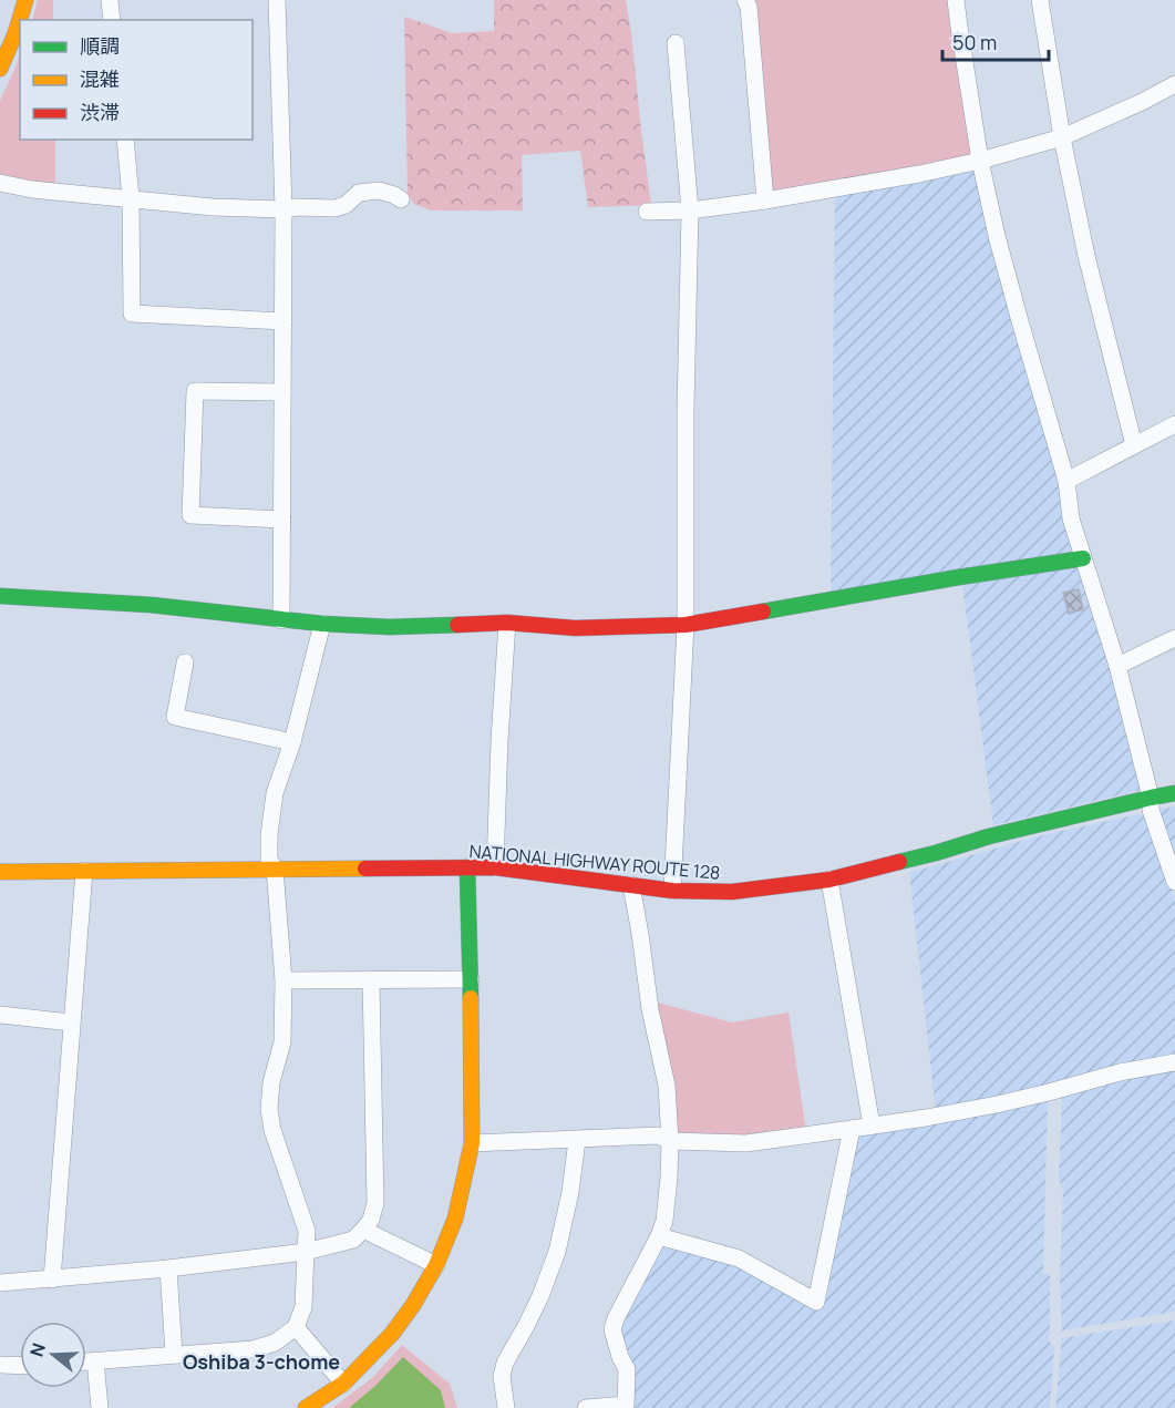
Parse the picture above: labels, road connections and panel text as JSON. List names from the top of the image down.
{
  "streets": {
    "main road": ["NATIONAL HIGHWAY ROUTE 128"]
  },
  "districts": ["Oshiba 3-chome"],
  "legend": ["順調", "混雑", "渋滞"],
  "scale_bar": "50 m",
  "north": "left"
}
